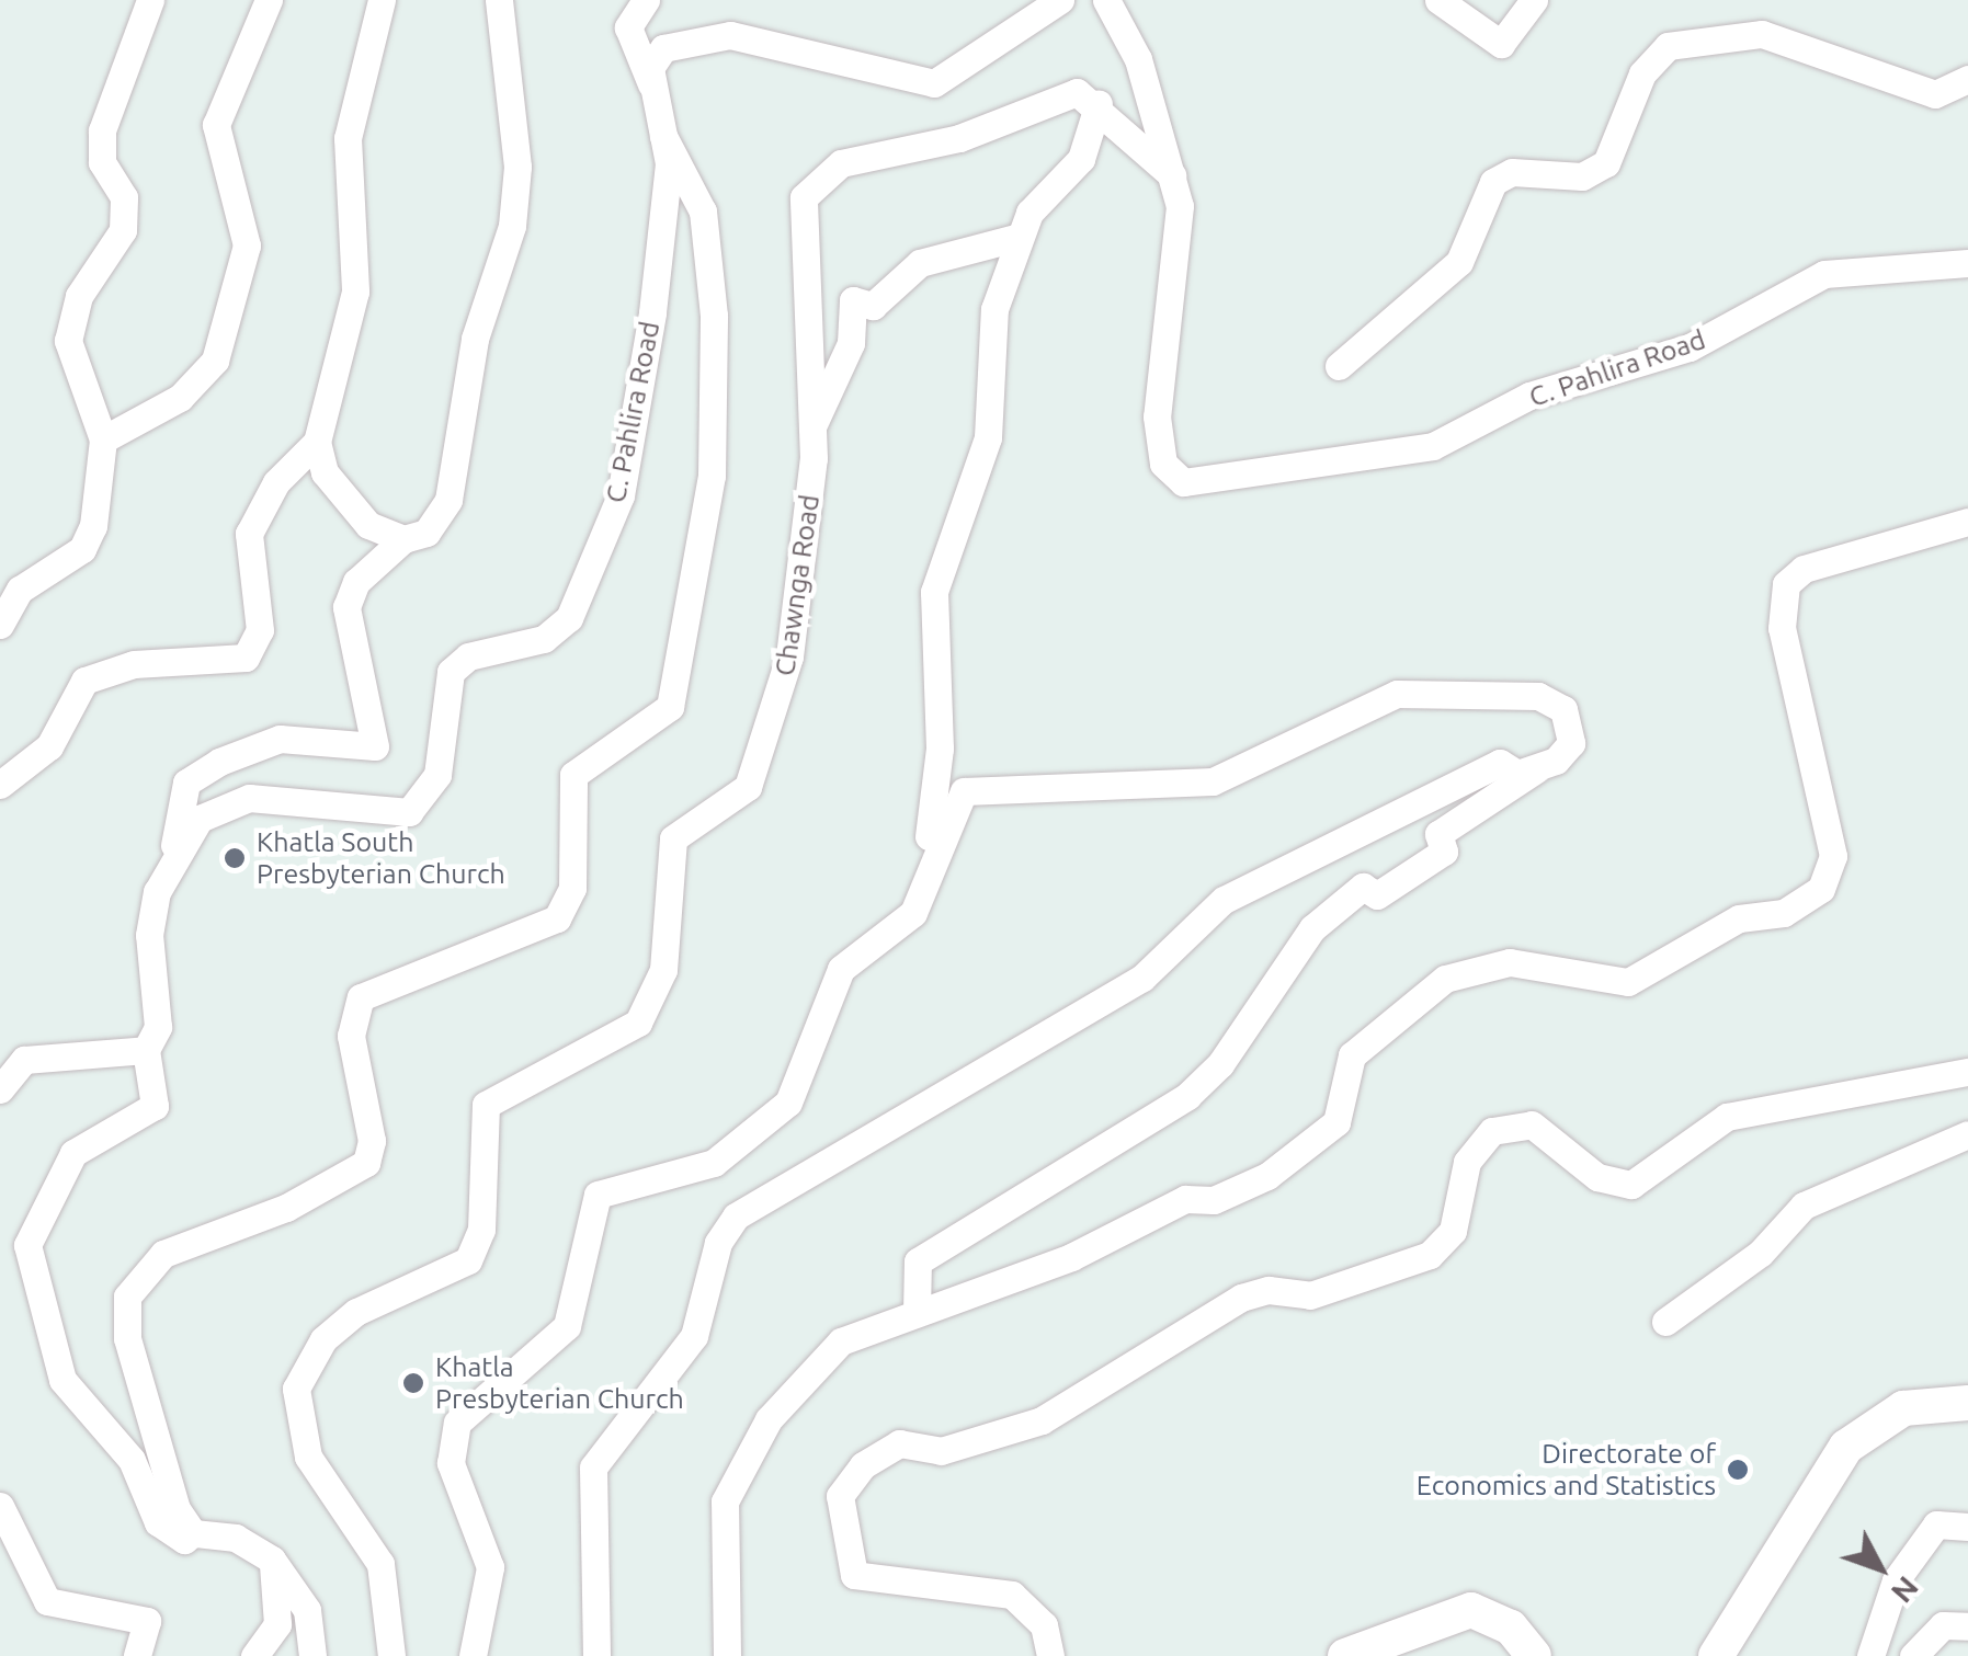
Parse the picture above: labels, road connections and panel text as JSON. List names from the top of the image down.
{
  "streets": {
    "street": ["C. Pahlira Road", "Chawnga Road"]
  },
  "places": ["Khatla South Presbyterian Church", "Khatla Presbyterian Church", "Directorate of Economics and Statistics"],
  "north": "bottom right"
}
